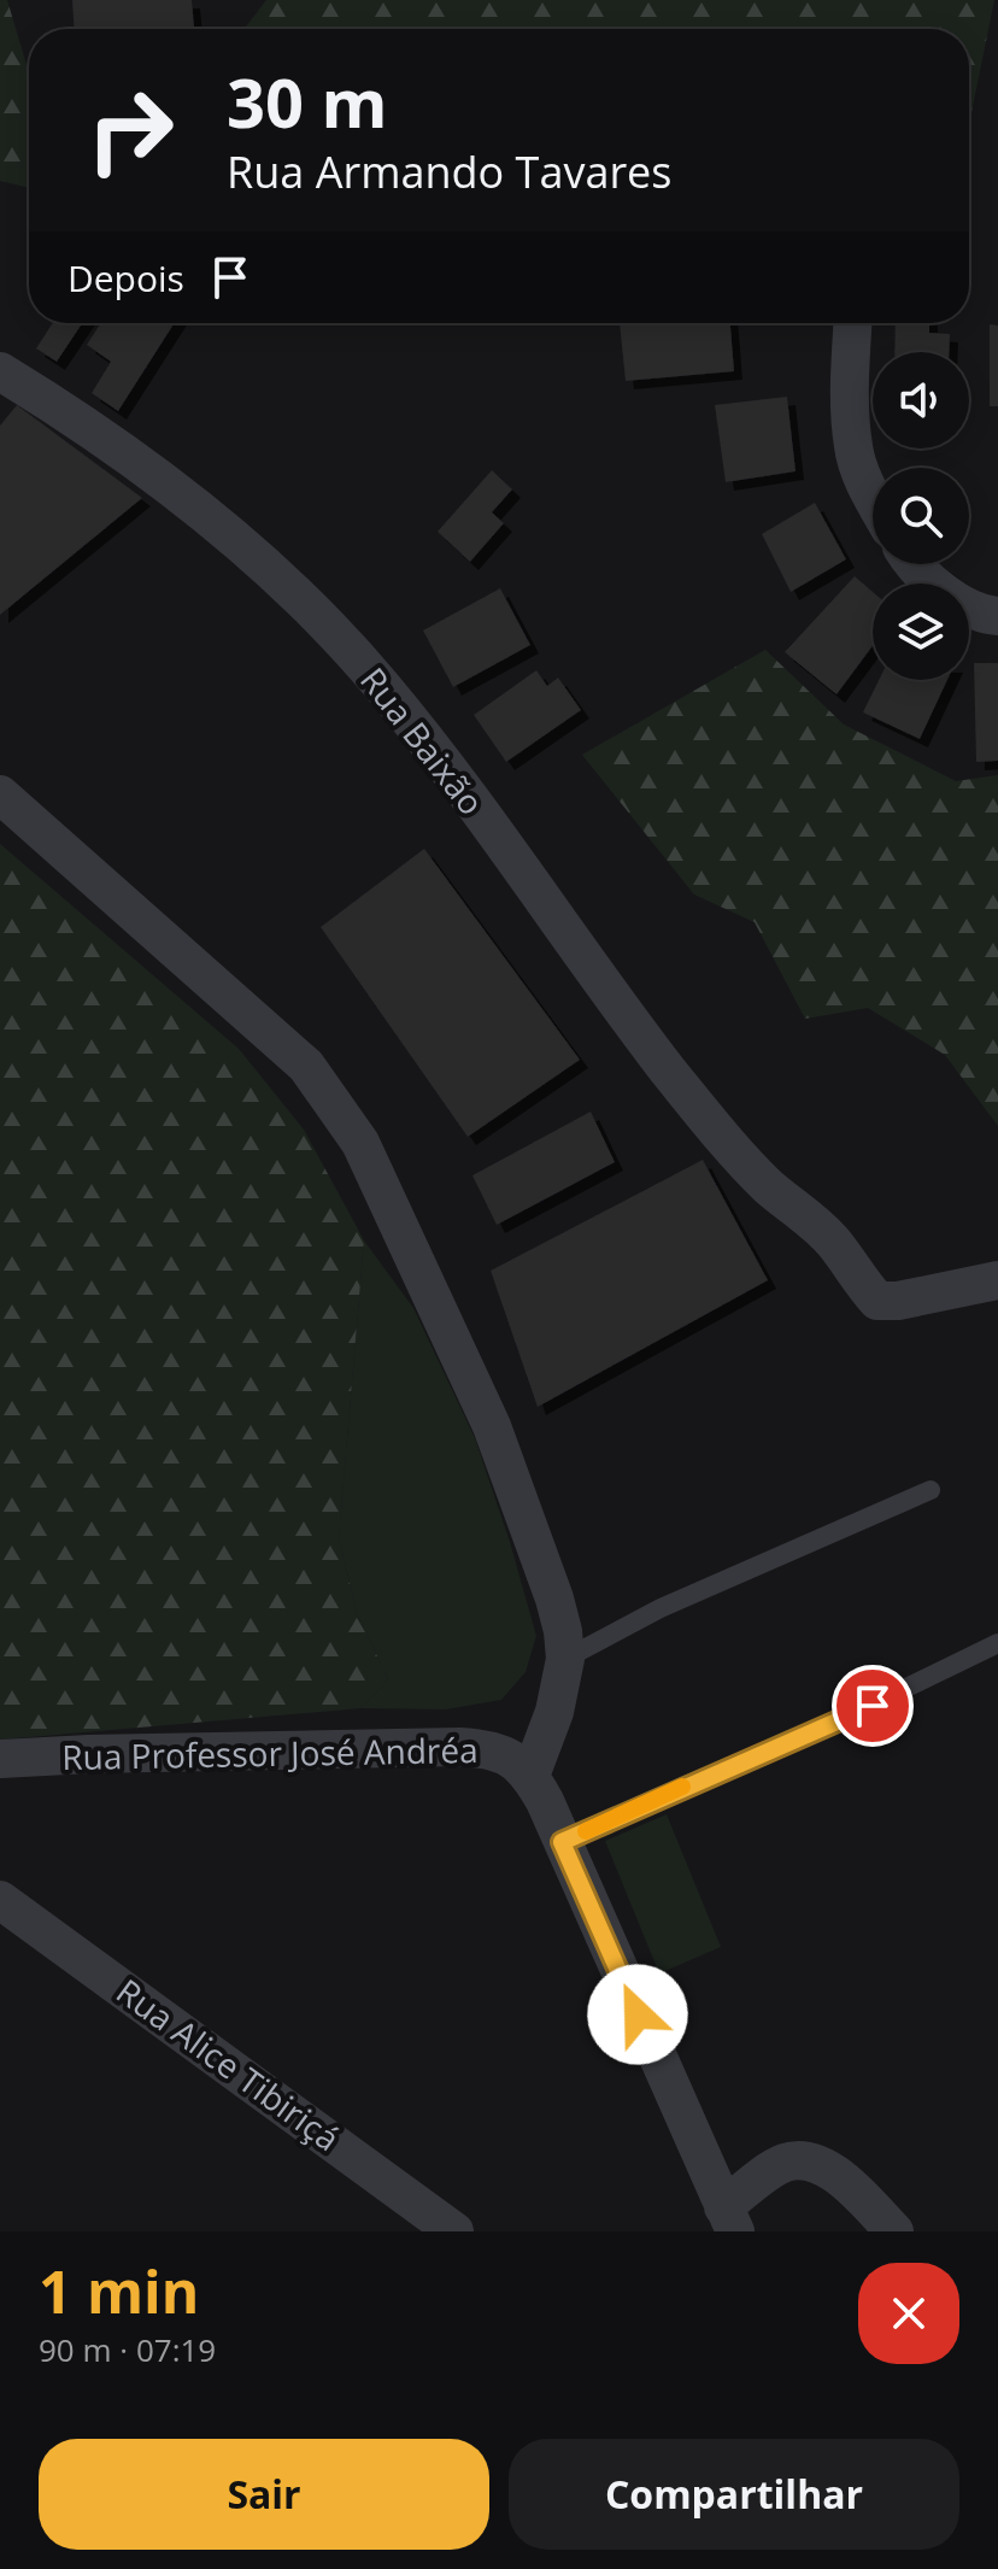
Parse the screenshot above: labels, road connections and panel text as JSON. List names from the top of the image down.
{
  "streets": {
    "street": ["Rua Baixão", "Rua Professor José Andréa", "Rua Alice Tibiriçá"]
  },
  "page": {
    "turn": ["30 m", "Rua Armando Tavares"],
    "then": "Depois",
    "heading": ["1 min", "90 m · 07:19"],
    "buttons": ["Sair", "Compartilhar"]
  }
}
